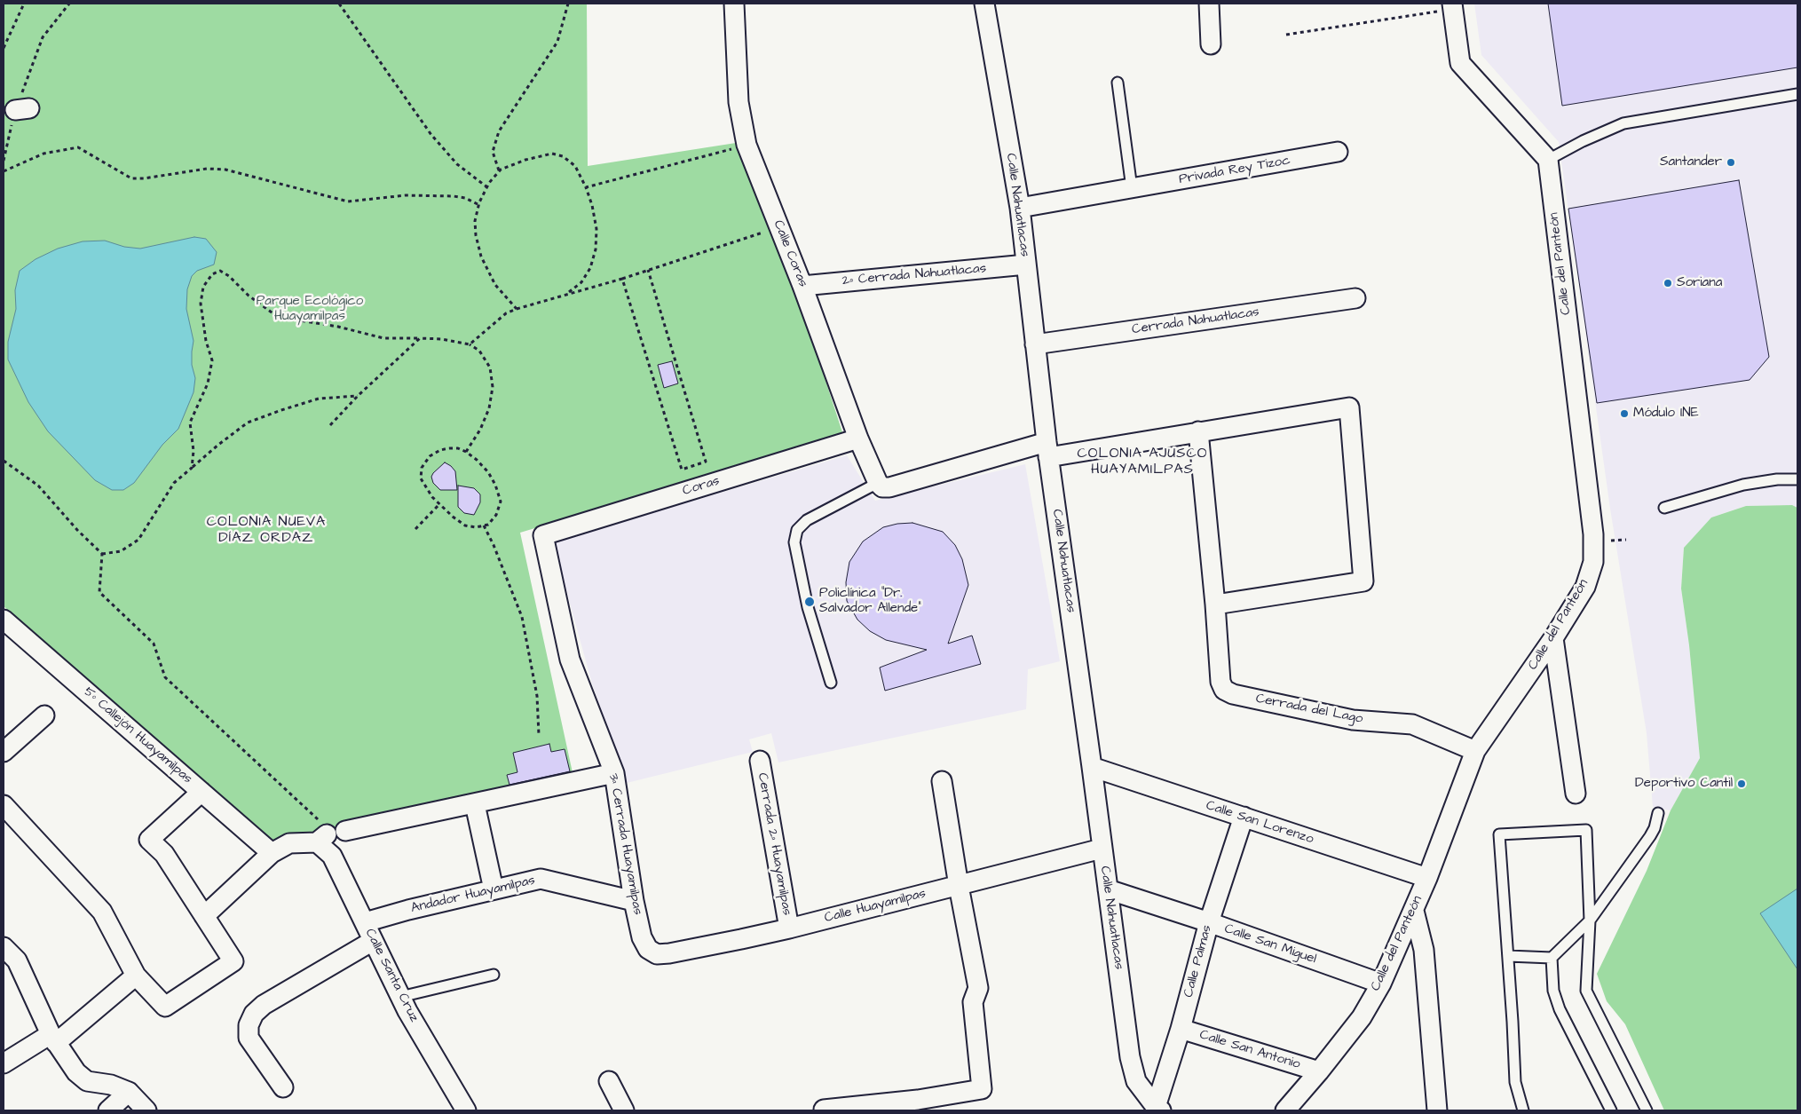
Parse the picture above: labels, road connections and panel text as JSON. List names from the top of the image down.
{
  "streets": {
    "street": [
      "Privada Rey Tizoc",
      "Calle Nahuatlacas",
      "Calle Coras",
      "Calle del Panteón",
      "2ª Cerrada Nahuatlacas",
      "Cerrada Nahuatlacas",
      "Coras",
      "Cerrada del Lago",
      "5º Callejón Huayamilpas",
      "Calle San Lorenzo",
      "3ª Cerrada Huayamilpas",
      "Cerrada 2ª Huayamilpas",
      "Andador Huayamilpas",
      "Calle Huayamilpas",
      "Calle San Miguel",
      "Calle Palmas",
      "Calle Santa Cruz",
      "Calle San Antonio"
    ]
  },
  "crossings": [
    ["Privada Rey Tizoc", "Calle Nahuatlacas"],
    ["Calle Nahuatlacas", "2ª Cerrada Nahuatlacas"],
    ["Calle Nahuatlacas", "Cerrada Nahuatlacas"],
    ["Calle Nahuatlacas", "Calle San Lorenzo"],
    ["Calle Nahuatlacas", "Calle Huayamilpas"],
    ["Calle Nahuatlacas", "Calle San Miguel"],
    ["Calle Nahuatlacas", "Calle Palmas"],
    ["Calle Coras", "2ª Cerrada Nahuatlacas"],
    ["Calle Coras", "Coras"],
    ["Calle del Panteón", "Cerrada del Lago"],
    ["Calle del Panteón", "Calle San Lorenzo"],
    ["Calle del Panteón", "Calle San Miguel"],
    ["Calle del Panteón", "Calle San Antonio"],
    ["Coras", "3ª Cerrada Huayamilpas"],
    ["Calle San Lorenzo", "Calle Palmas"],
    ["3ª Cerrada Huayamilpas", "Andador Huayamilpas"],
    ["3ª Cerrada Huayamilpas", "Calle Huayamilpas"],
    ["Cerrada 2ª Huayamilpas", "Calle Huayamilpas"],
    ["Andador Huayamilpas", "Calle Santa Cruz"],
    ["Calle San Miguel", "Calle Palmas"],
    ["Calle Palmas", "Calle San Antonio"]
  ],
  "districts": ["COLONIA AJUSCO HUAYAMILPAS", "COLONIA NUEVA DÍAZ ORDAZ"],
  "parks": ["Parque Ecológico Huayamilpas"],
  "places": [
    "Santander",
    "Soriana",
    "Módulo INE",
    "Policlínica \"Dr. Salvador Allende\"",
    "Deportivo Cantil"
  ]
}
